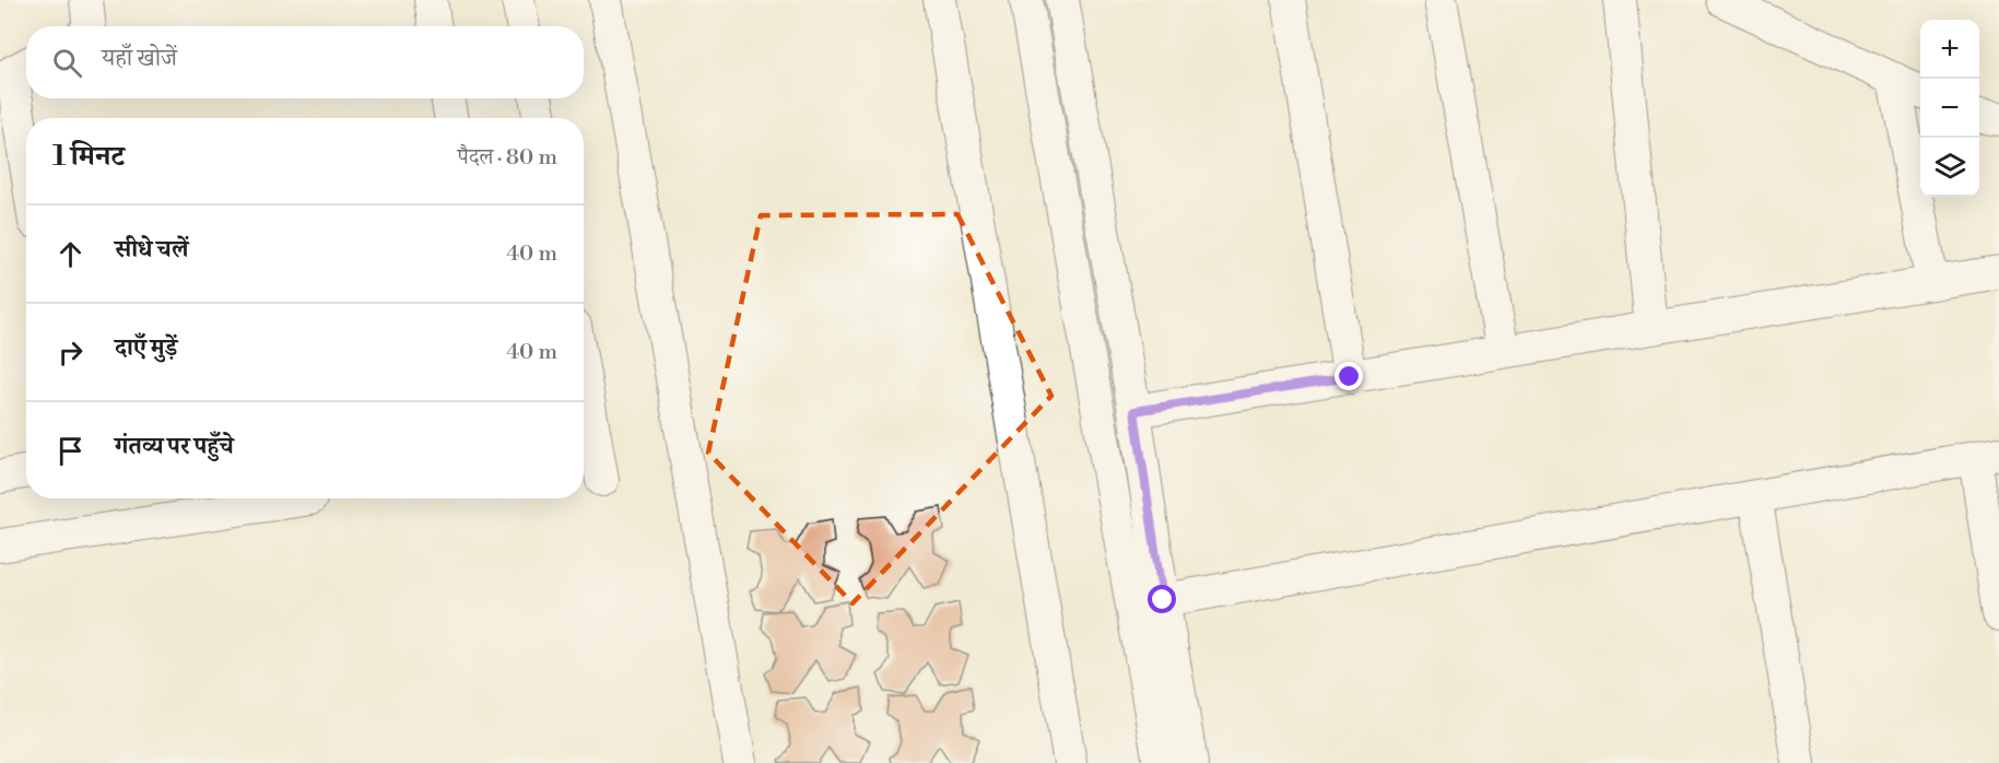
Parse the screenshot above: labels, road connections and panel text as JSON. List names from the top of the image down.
{
  "page": {
    "map_buttons": ["+", "−"],
    "search": "यहाँ खोजें",
    "heading": ["1 मिनट", "पैदल · 80 m"],
    "list": [
      ["सीधे चलें", "40 m"],
      ["दाएँ मुड़ें", "40 m"],
      "गंतव्य पर पहुँचे"
    ]
  }
}
